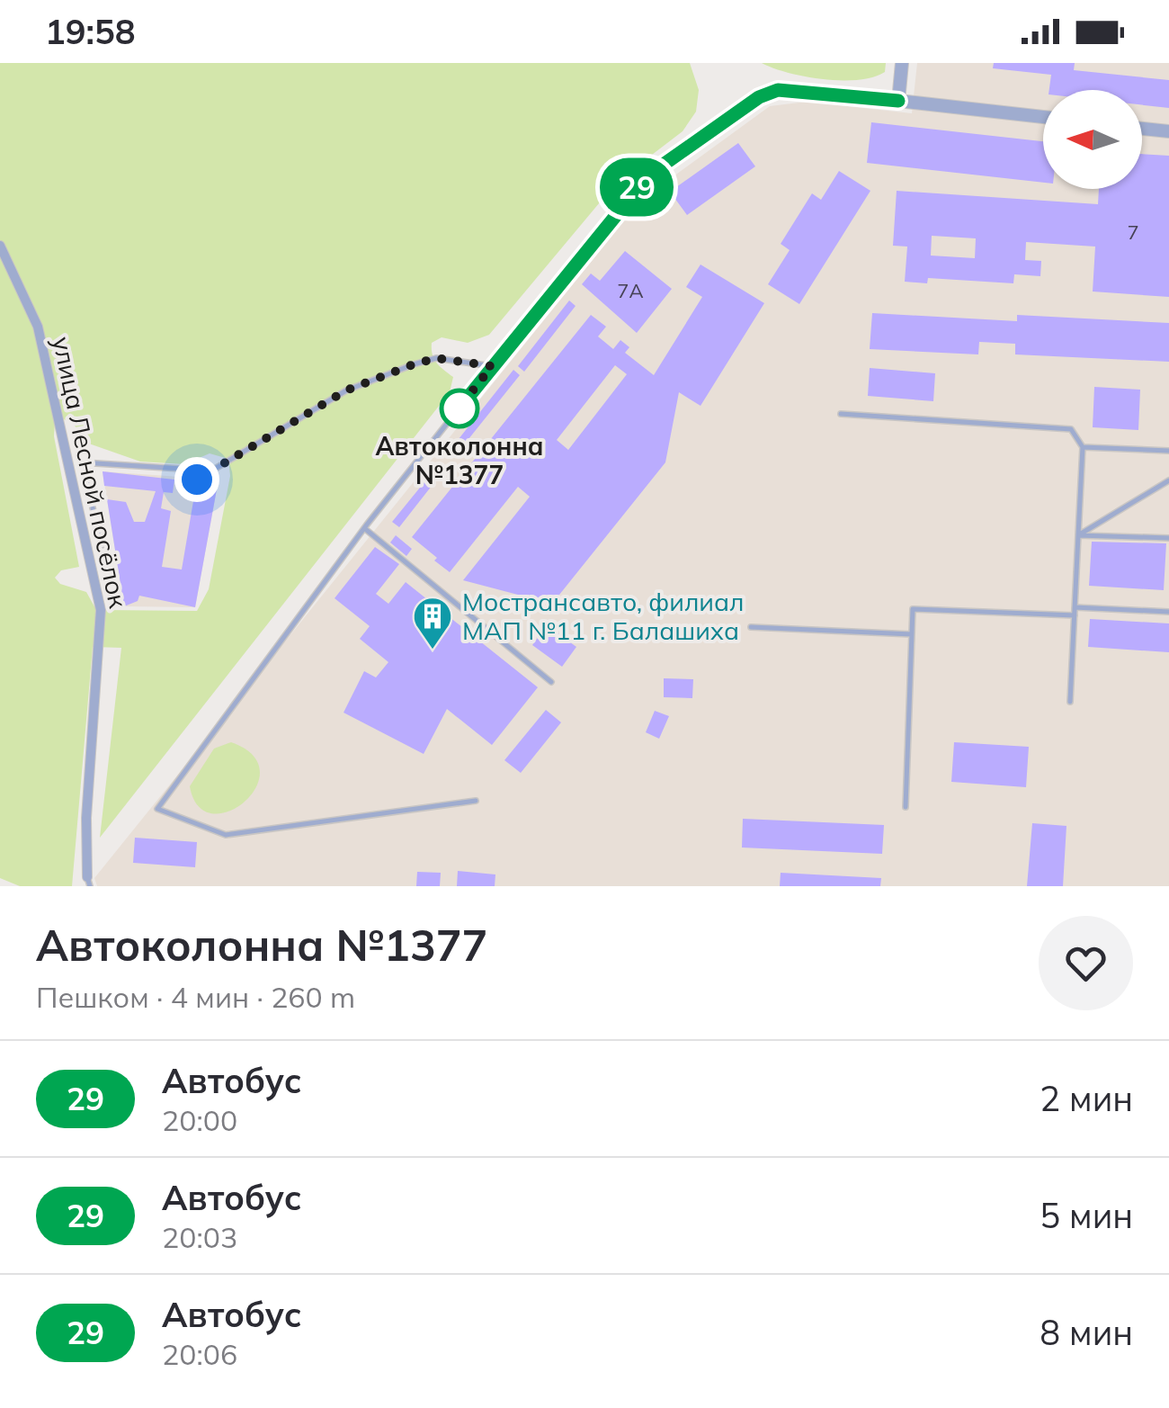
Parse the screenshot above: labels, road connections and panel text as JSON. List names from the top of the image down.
{
  "streets": {
    "street": ["улица Лесной посёлок"]
  },
  "places": {
    "other": ["Автоколонна №1377"],
    "building": ["Мострансавто, филиал МАП №11 г. Балашиха"]
  },
  "lines": ["bus line 29"],
  "house_numbers": ["7", "7А"],
  "north": "left",
  "page": {
    "status": "19:58",
    "on_map": "29",
    "heading": ["Автоколонна №1377", "Пешком · 4 мин · 260 m"],
    "list": [
      {
        "mark": "29",
        "name": "Автобус",
        "note": "20:00",
        "value": "2 мин"
      },
      {
        "mark": "29",
        "name": "Автобус",
        "note": "20:03",
        "value": "5 мин"
      },
      {
        "mark": "29",
        "name": "Автобус",
        "note": "20:06",
        "value": "8 мин"
      }
    ]
  }
}
